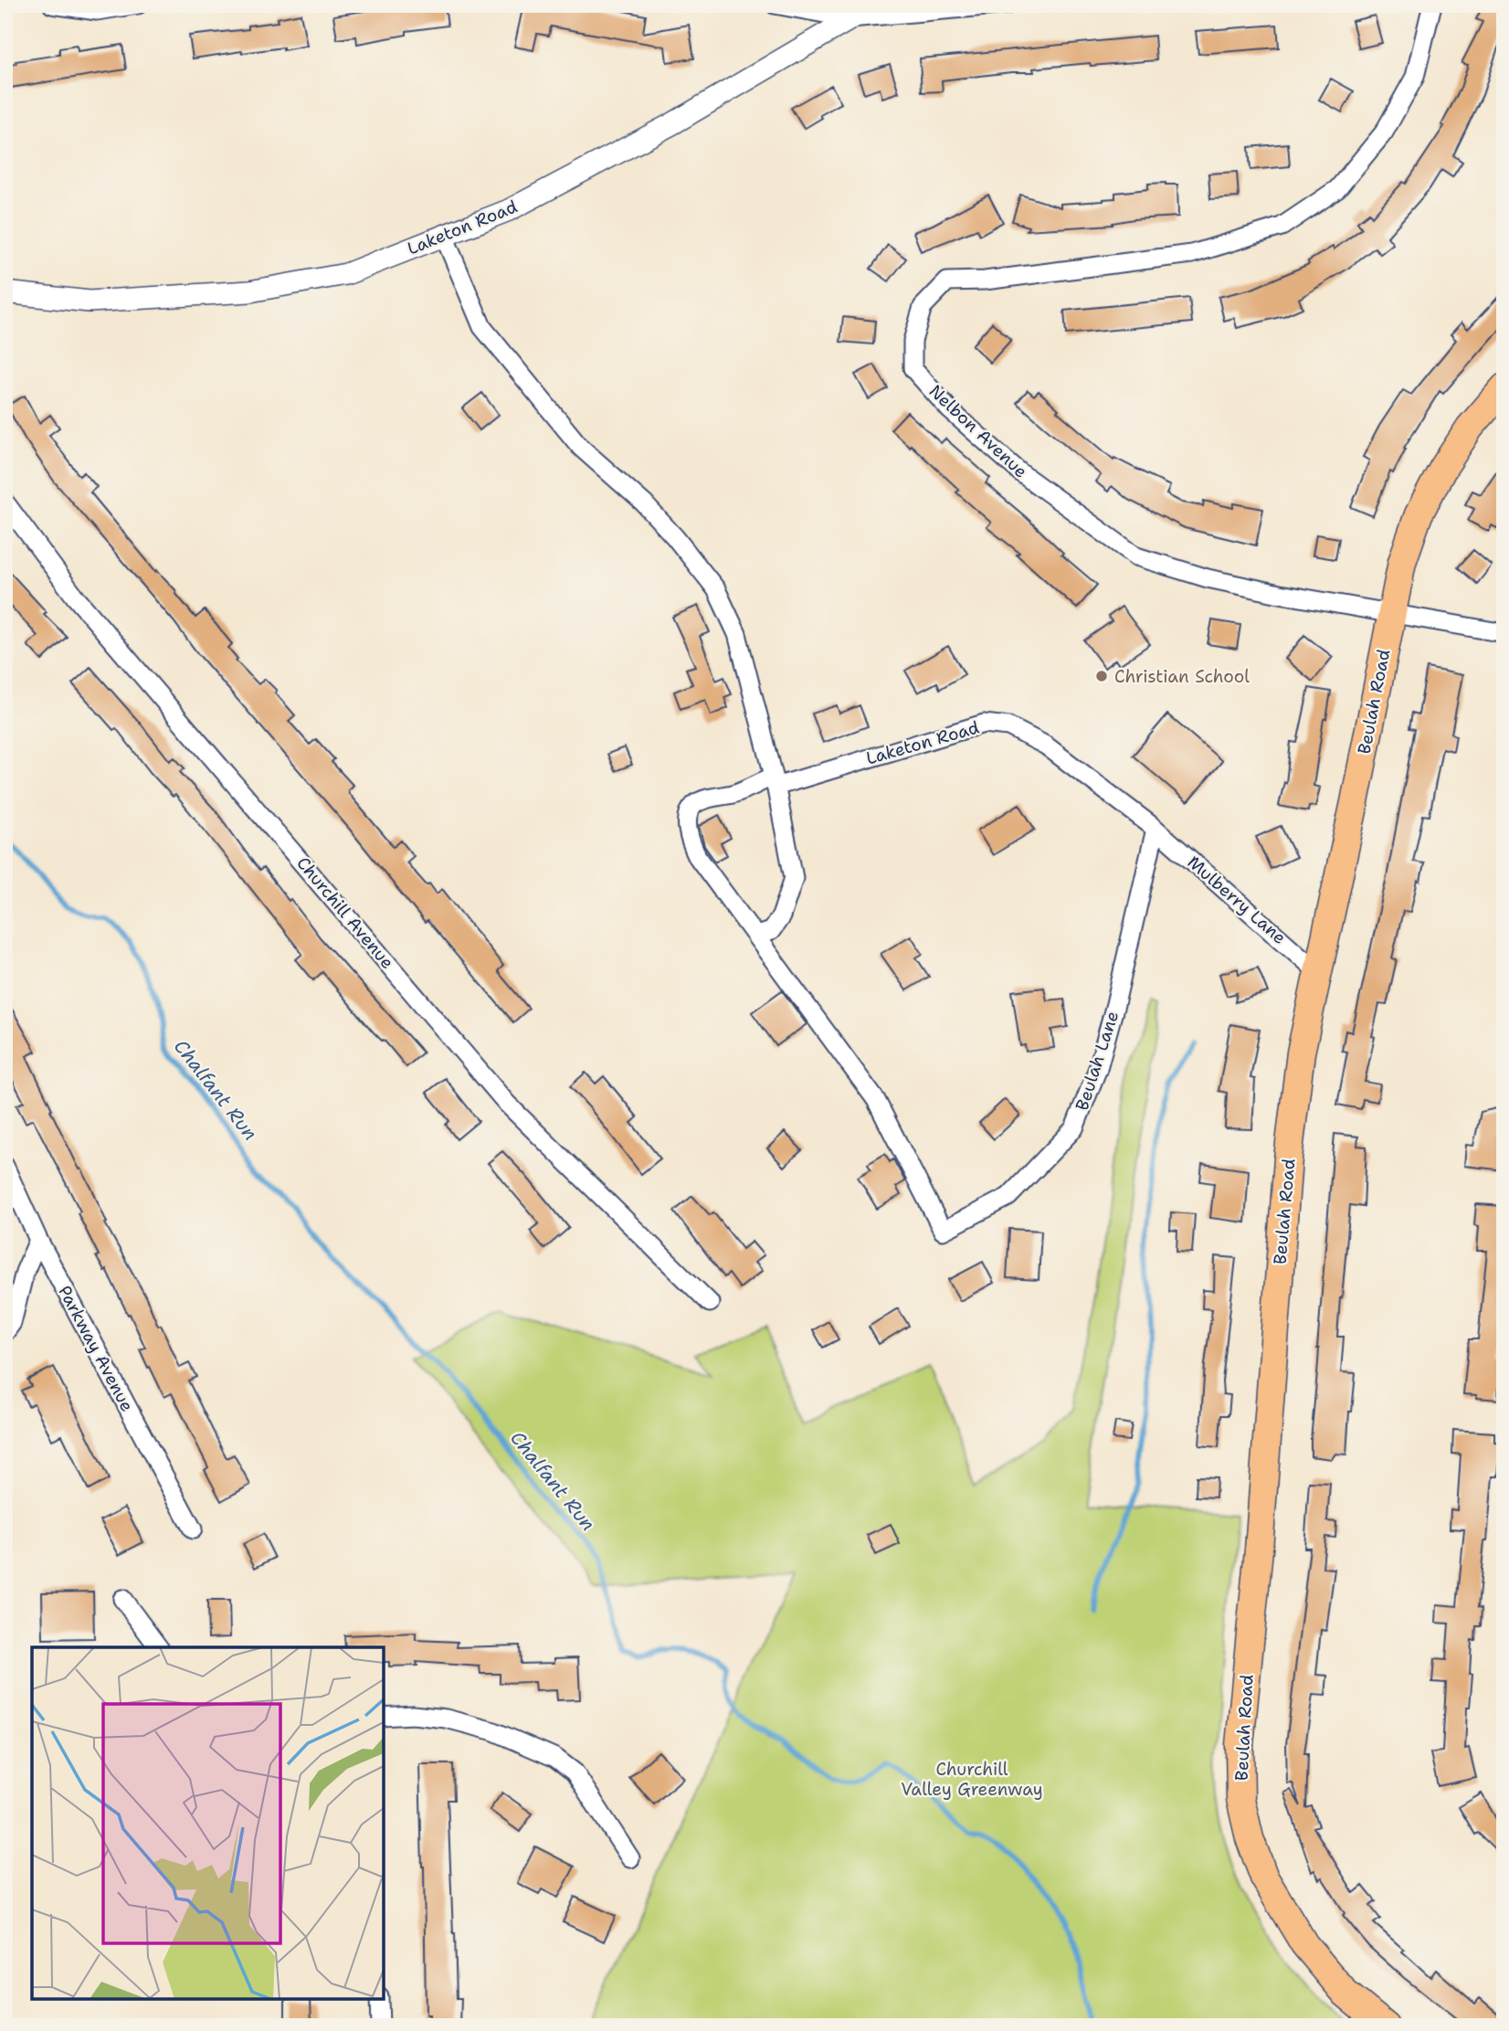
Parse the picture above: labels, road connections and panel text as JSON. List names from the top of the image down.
{
  "streets": {
    "main road": ["Beulah Road"],
    "street": [
      "Laketon Road",
      "Nelbon Avenue",
      "Mulberry Lane",
      "Churchill Avenue",
      "Beulah Lane",
      "Parkway Avenue"
    ]
  },
  "crossings": [
    ["Laketon Road", "Mulberry Lane"],
    ["Laketon Road", "Beulah Lane"],
    ["Nelbon Avenue", "Beulah Road"],
    ["Beulah Road", "Mulberry Lane"],
    ["Mulberry Lane", "Beulah Lane"]
  ],
  "water": ["Chalfant Run"],
  "parks": ["Churchill Valley Greenway"],
  "places": ["Christian School"]
}
